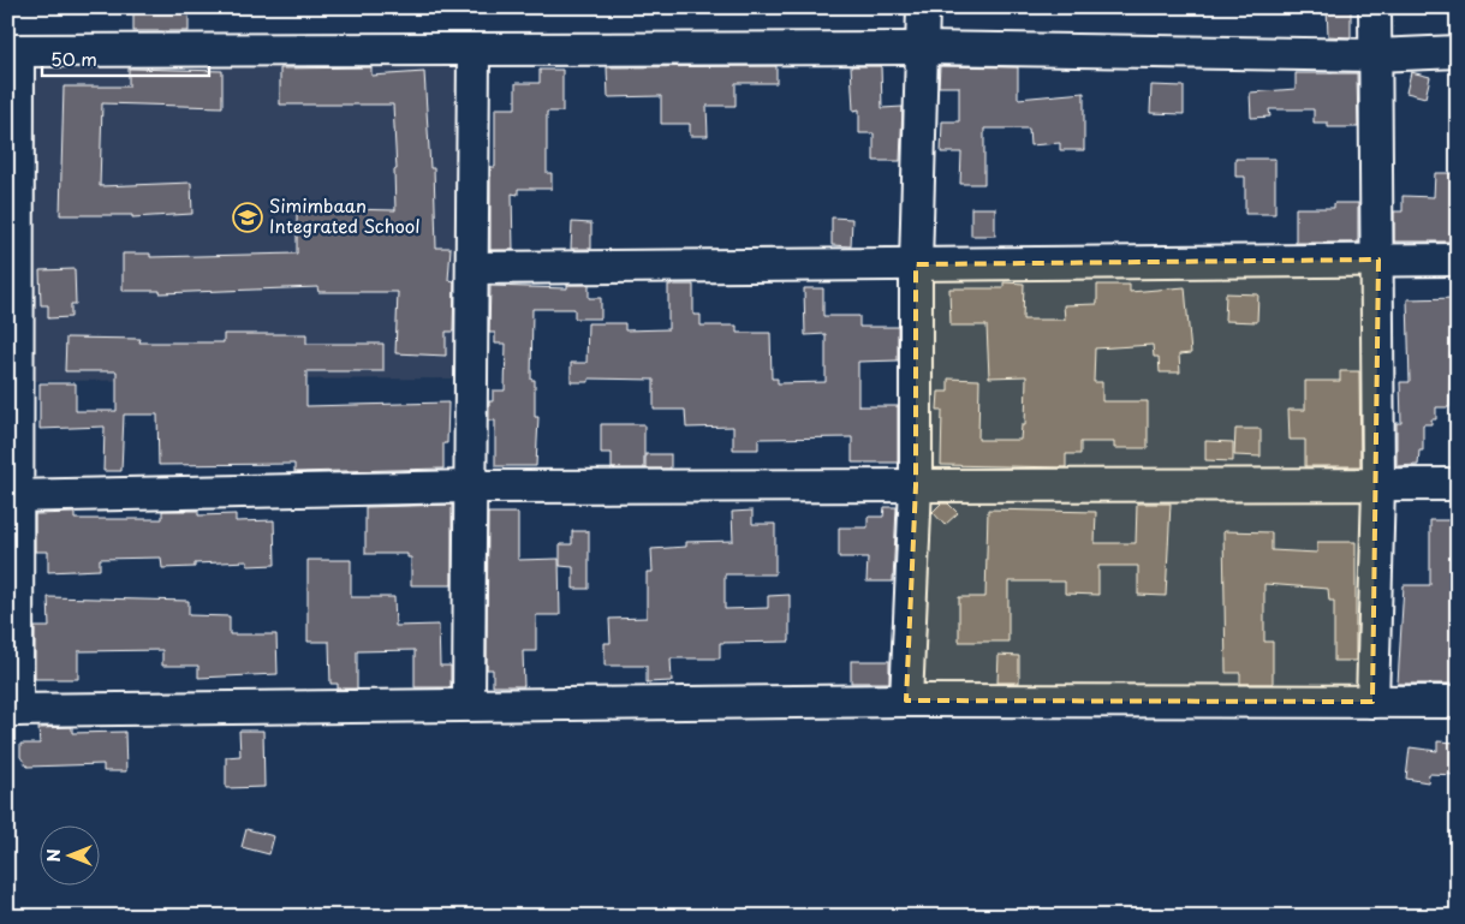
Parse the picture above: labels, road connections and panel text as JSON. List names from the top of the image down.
{
  "places": {
    "school or university": ["Simimbaan Integrated School"]
  },
  "scale_bar": "50 m",
  "north": "left"
}
